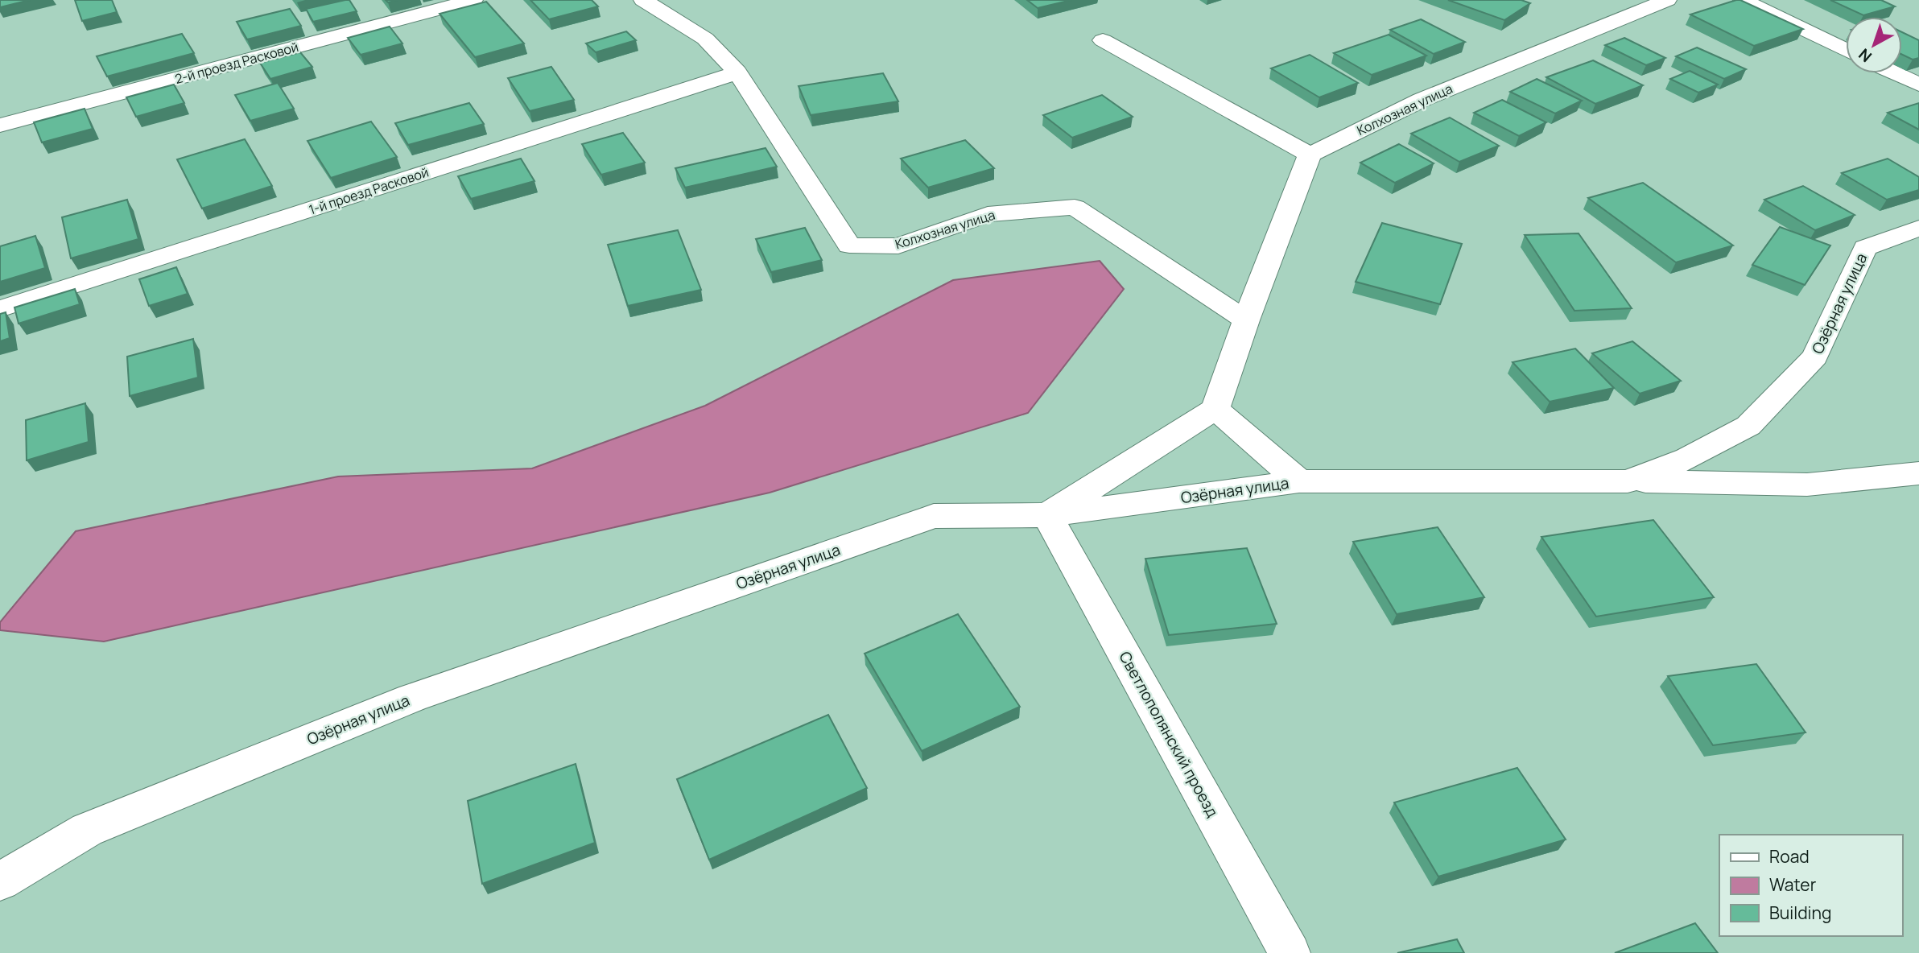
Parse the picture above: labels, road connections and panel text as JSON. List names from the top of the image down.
{
  "streets": {
    "street": [
      "2-й проезд Расковой",
      "Колхозная улица",
      "1-й проезд Расковой",
      "Озёрная улица",
      "Светлополянский проезд"
    ]
  },
  "crossings": [
    ["Колхозная улица", "1-й проезд Расковой"],
    ["Озёрная улица", "Светлополянский проезд"]
  ],
  "legend": ["Road", "Water", "Building"],
  "north": "bottom left"
}
